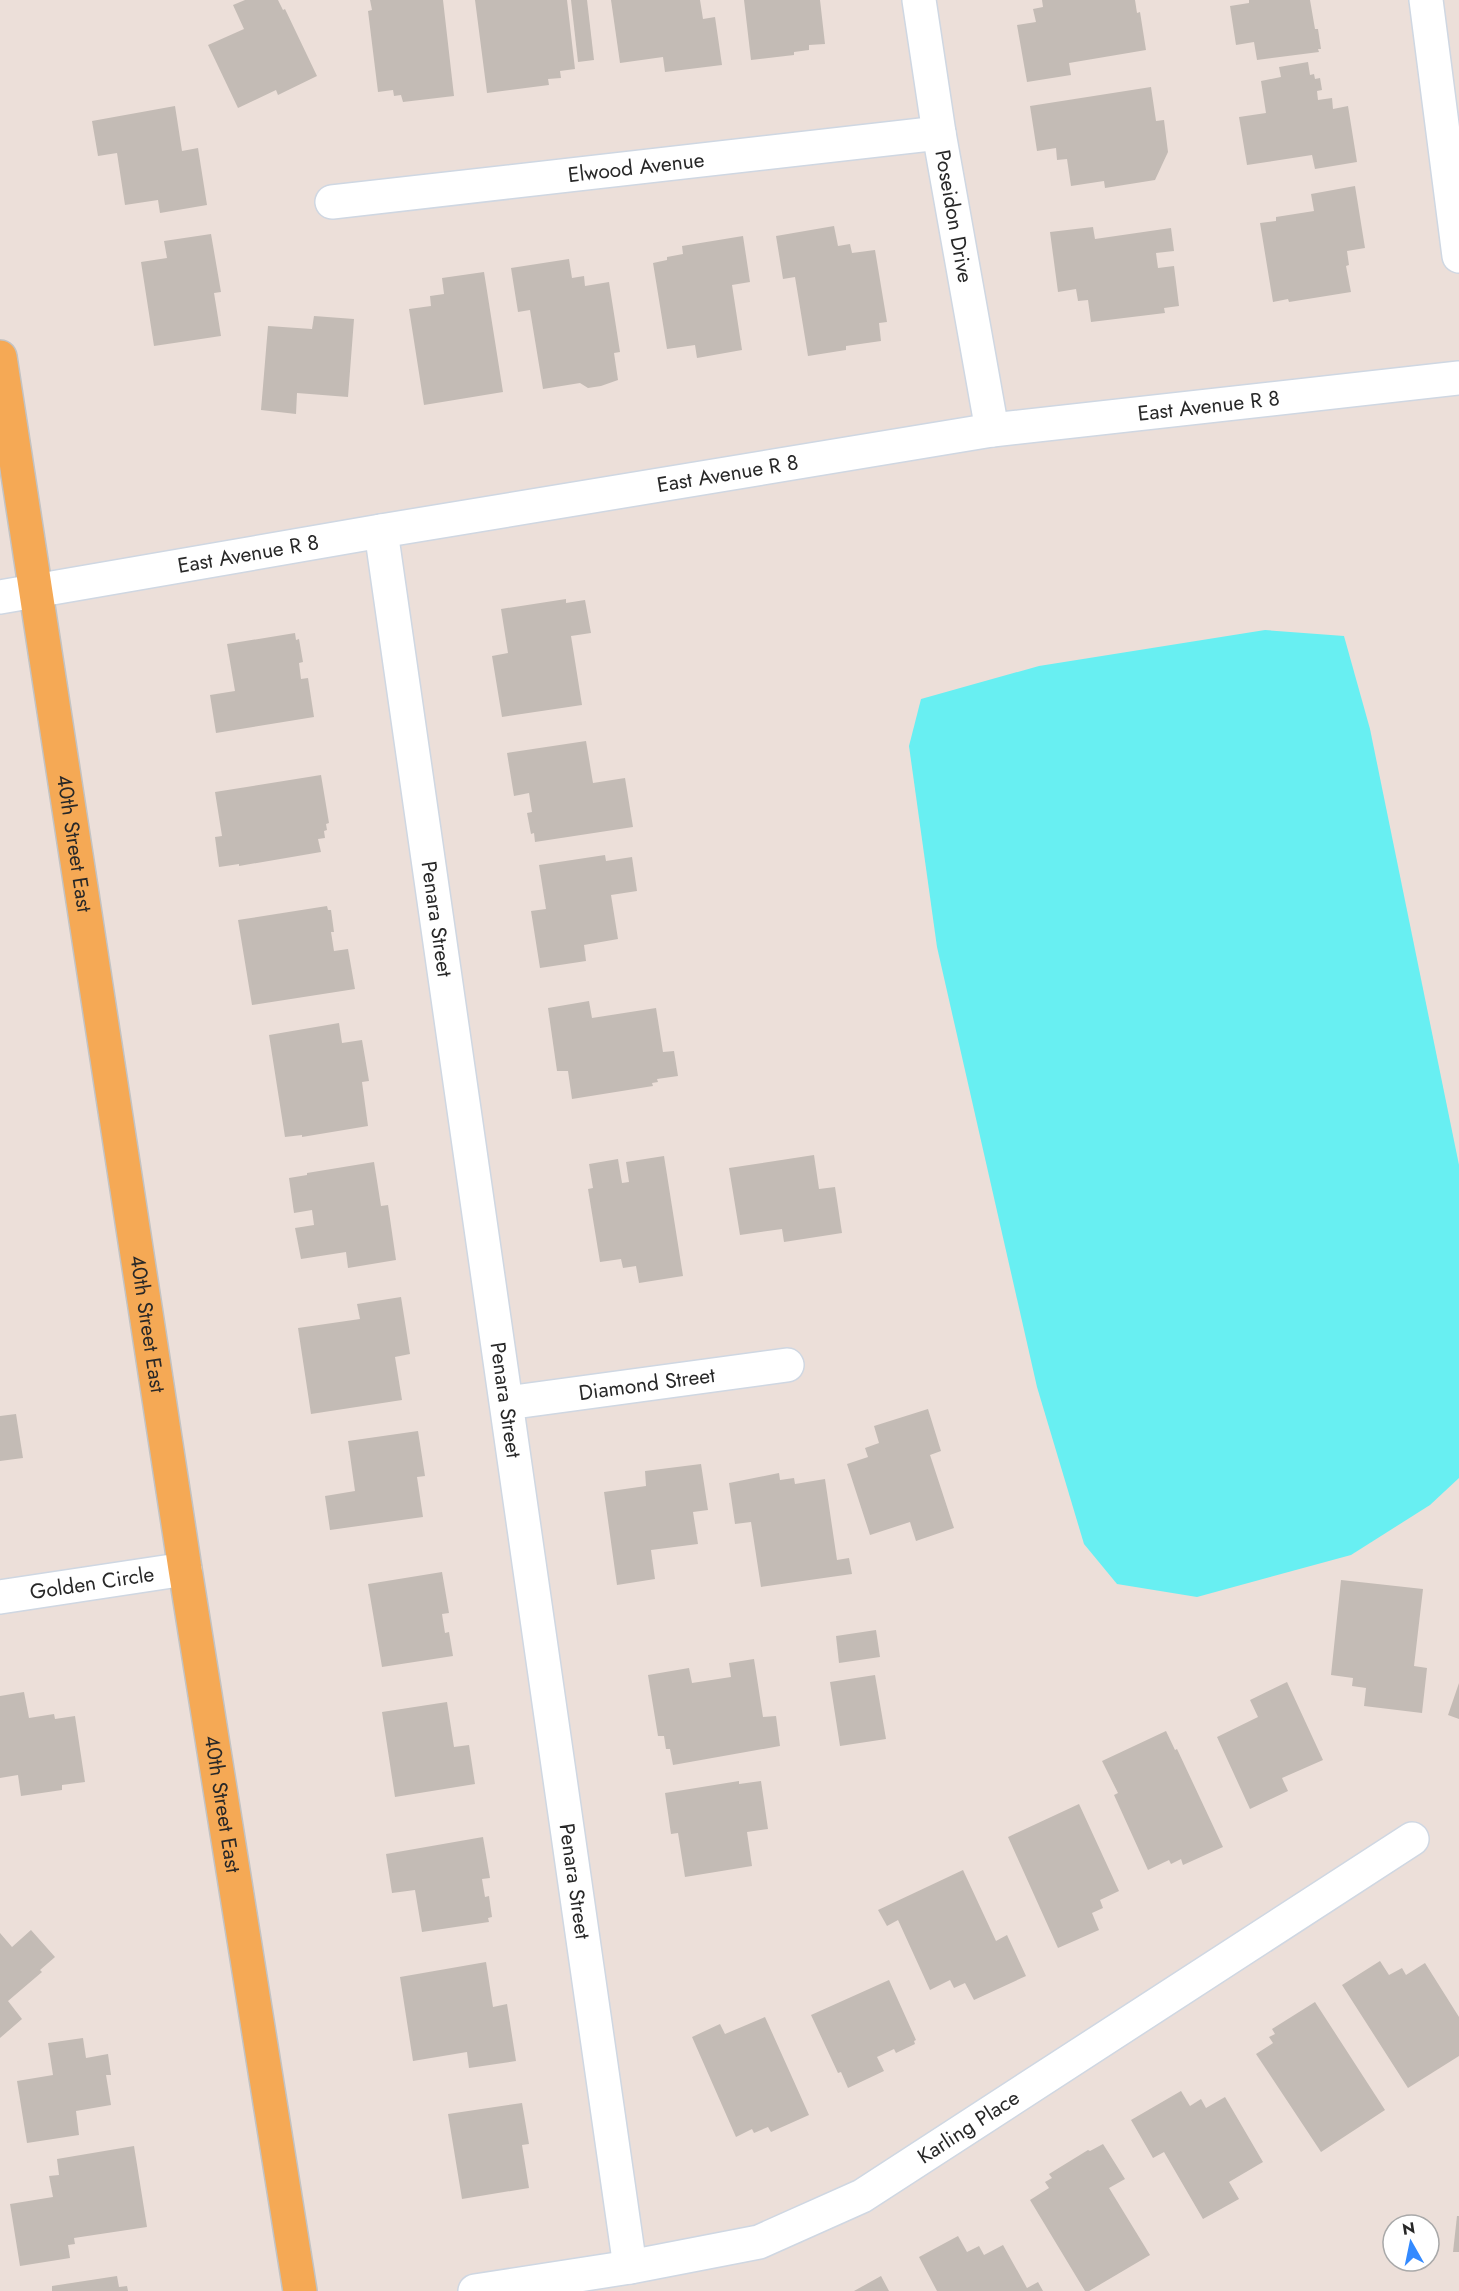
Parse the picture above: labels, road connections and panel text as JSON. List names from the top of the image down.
{
  "streets": {
    "main road": ["40th Street East"],
    "street": [
      "Elwood Avenue",
      "Poseidon Drive",
      "East Avenue R 8",
      "Penara Street",
      "Diamond Street",
      "Golden Circle",
      "Karling Place"
    ]
  },
  "crossings": [
    ["Elwood Avenue", "Poseidon Drive"],
    ["Poseidon Drive", "East Avenue R 8"],
    ["East Avenue R 8", "40th Street East"],
    ["East Avenue R 8", "Penara Street"],
    ["40th Street East", "Golden Circle"],
    ["Penara Street", "Diamond Street"],
    ["Penara Street", "Karling Place"]
  ],
  "north": "top"
}
